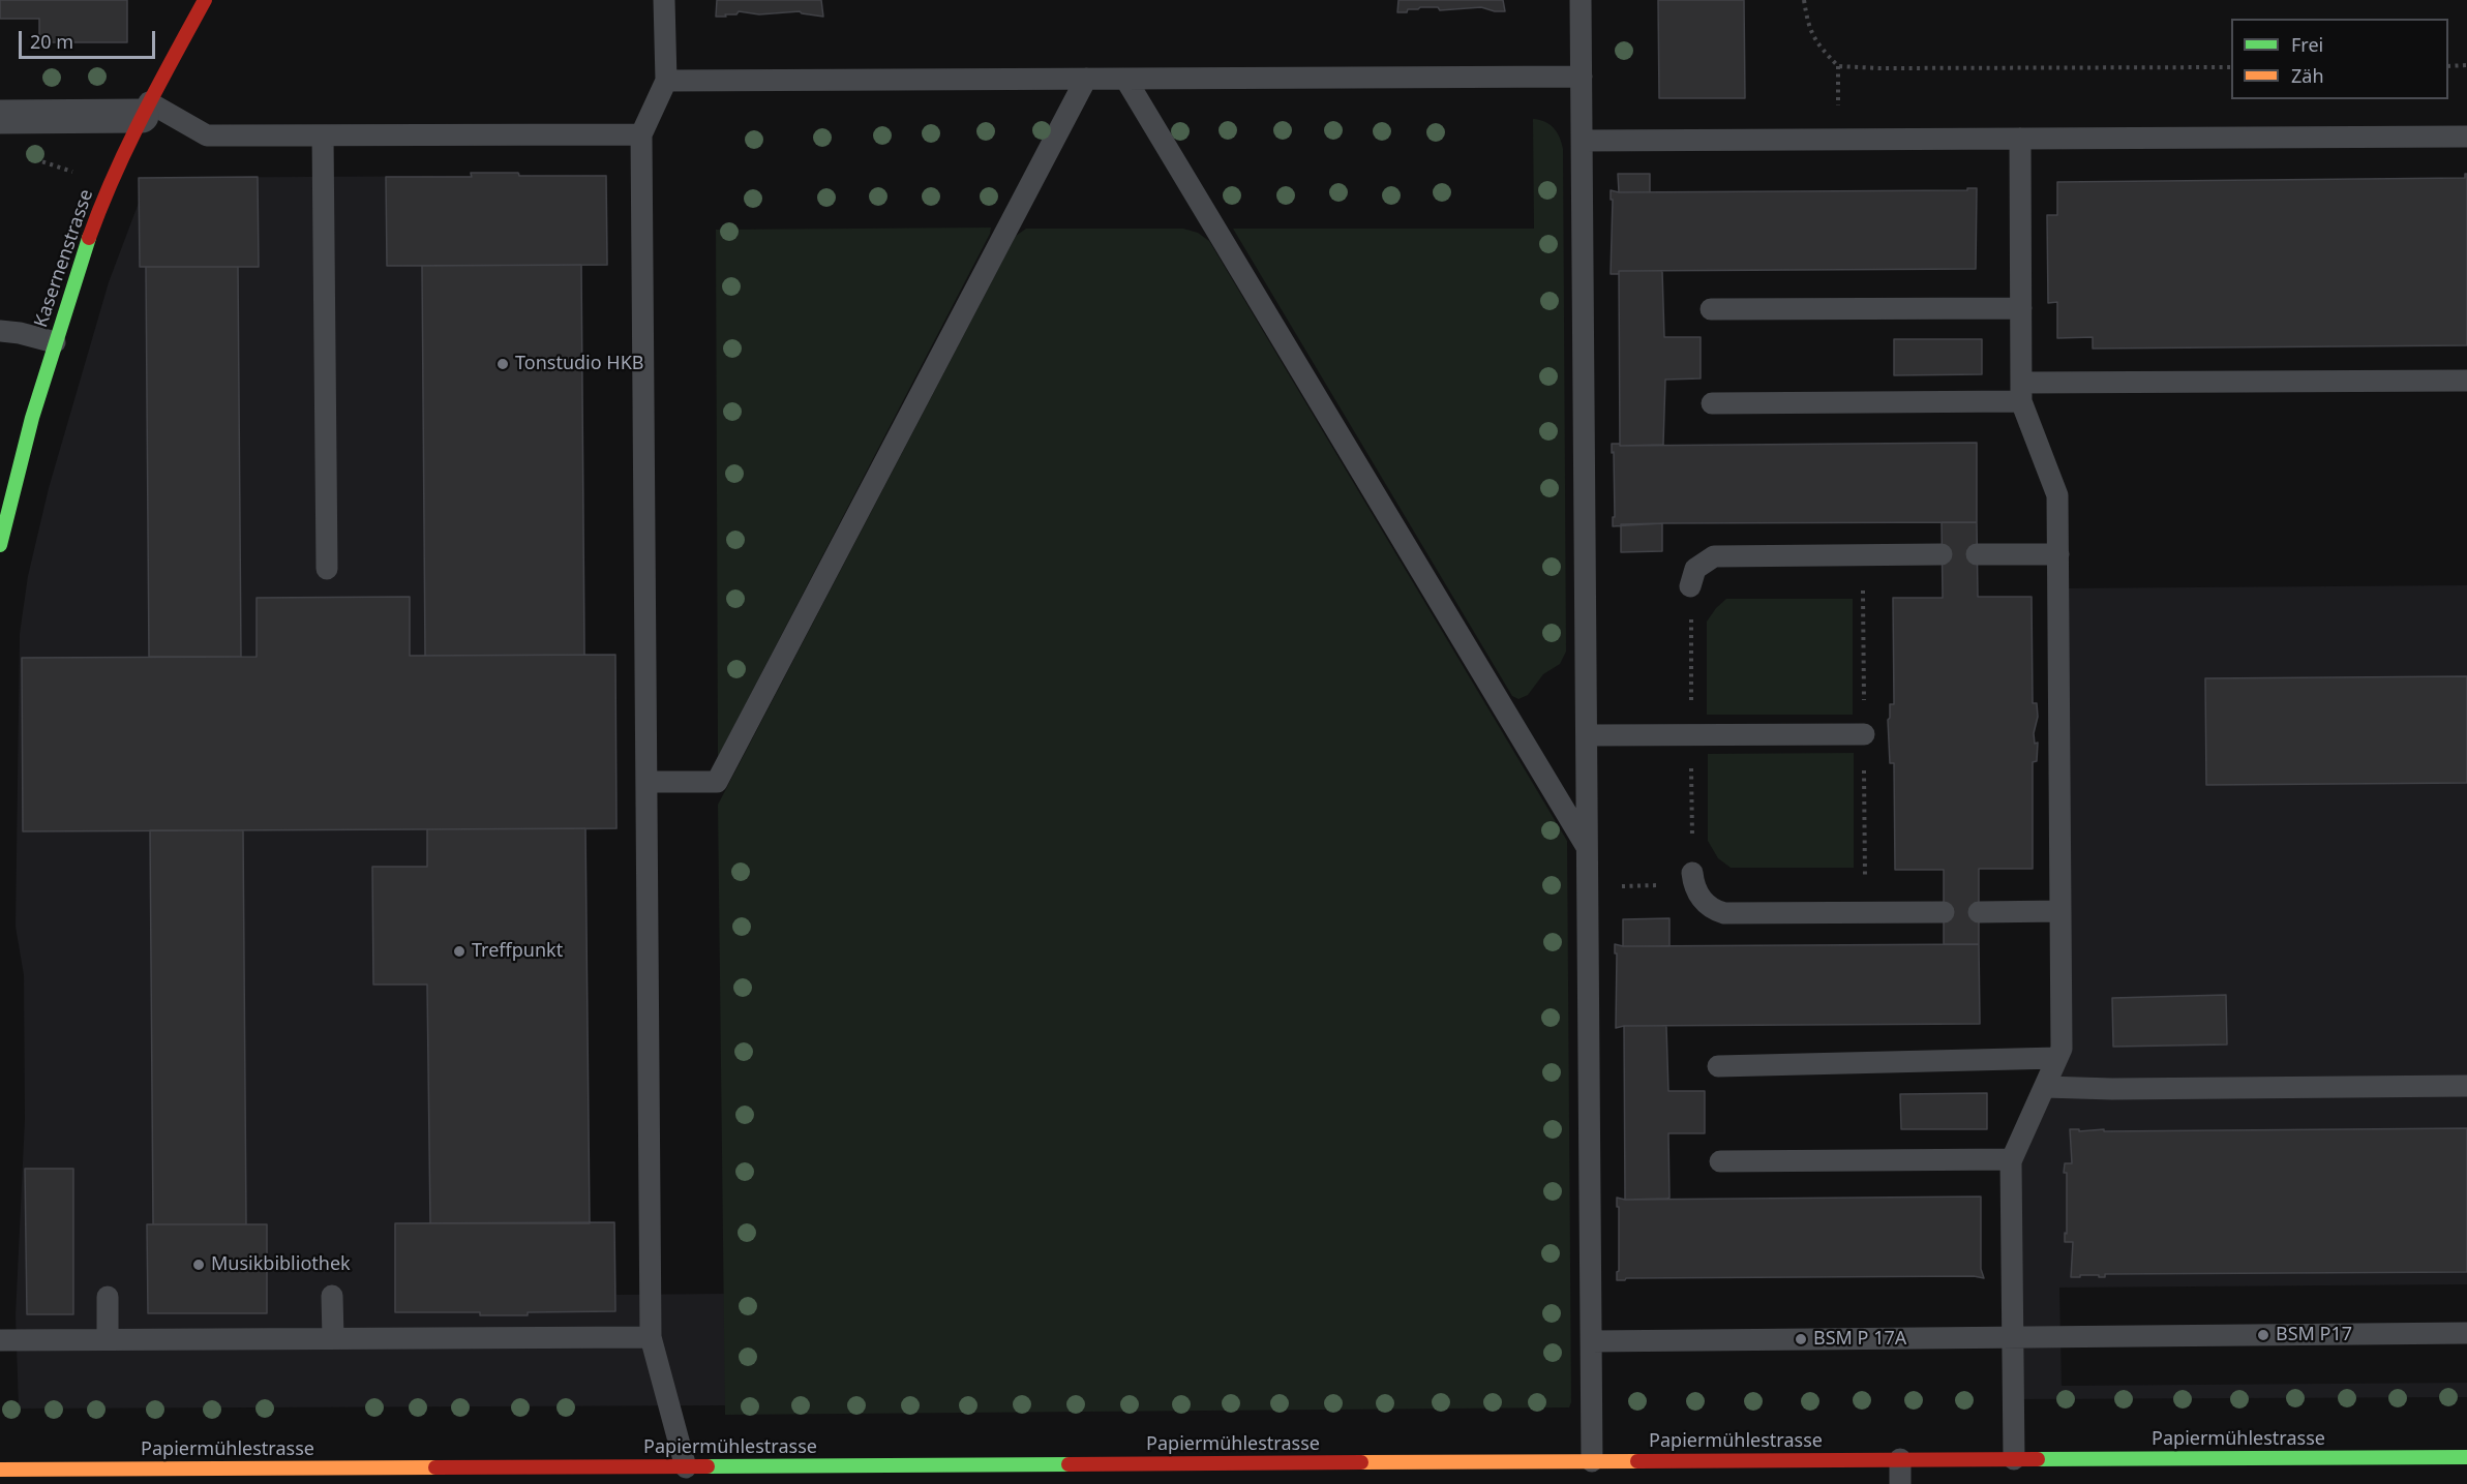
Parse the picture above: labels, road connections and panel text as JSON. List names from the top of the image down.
{
  "streets": {
    "main road": ["Kasernenstrasse", "Papiermühlestrasse"]
  },
  "places": [
    "Tonstudio HKB",
    "Treffpunkt",
    "Musikbibliothek",
    "BSM P17",
    "BSM P 17A"
  ],
  "legend": ["Frei", "Zäh"],
  "scale_bar": "20 m"
}
